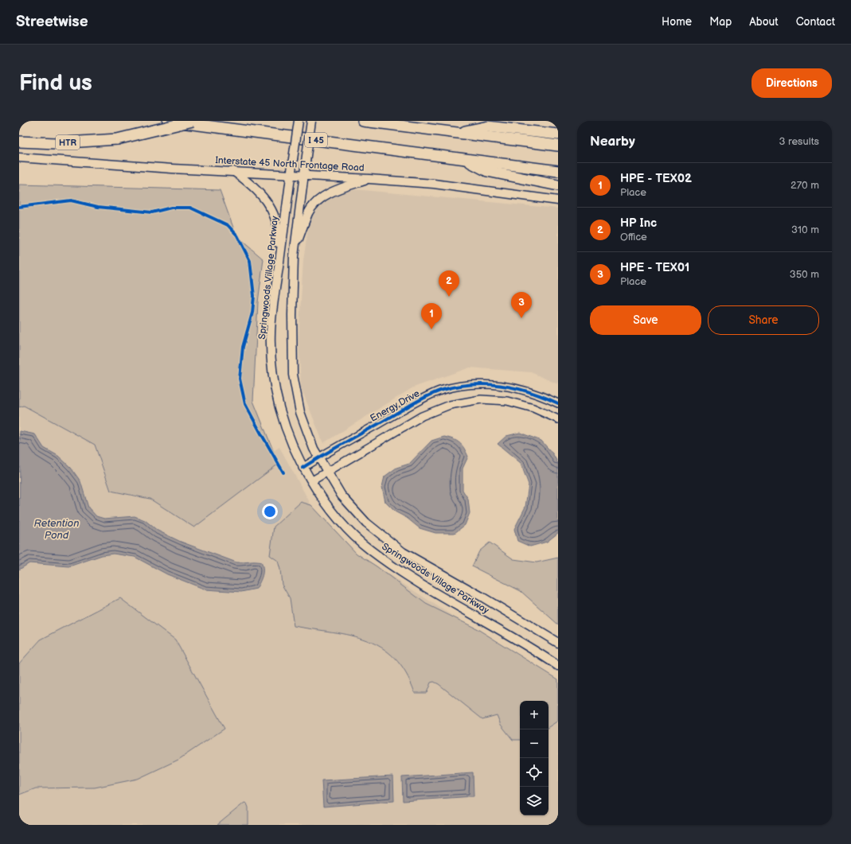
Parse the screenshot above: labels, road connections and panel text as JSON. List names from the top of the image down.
{
  "streets": {
    "highway": ["I 45", "HTR"],
    "main road": ["Interstate 45 North Frontage Road", "Springwoods Village Parkway"],
    "street": ["Energy Drive"]
  },
  "crossings": [
    ["Interstate 45 North Frontage Road", "Springwoods Village Parkway"],
    ["Springwoods Village Parkway", "Energy Drive"]
  ],
  "water": ["Retention Pond"],
  "page": {
    "header": "Streetwise",
    "nav": [
      "Home",
      "Map",
      "About",
      "Contact"
    ],
    "buttons": [
      "Directions",
      ["Save", "Share"]
    ],
    "title": "Find us",
    "heading": ["Nearby", "3 results"],
    "list": [
      {
        "mark": "1",
        "name": "HPE - TEX02",
        "note": "Place",
        "value": "270 m"
      },
      {
        "mark": "2",
        "name": "HP Inc",
        "note": "Office",
        "value": "310 m"
      },
      {
        "mark": "3",
        "name": "HPE - TEX01",
        "note": "Place",
        "value": "350 m"
      }
    ],
    "pins": ["2", "3", "1"],
    "map_buttons": ["+", "−"]
  }
}
